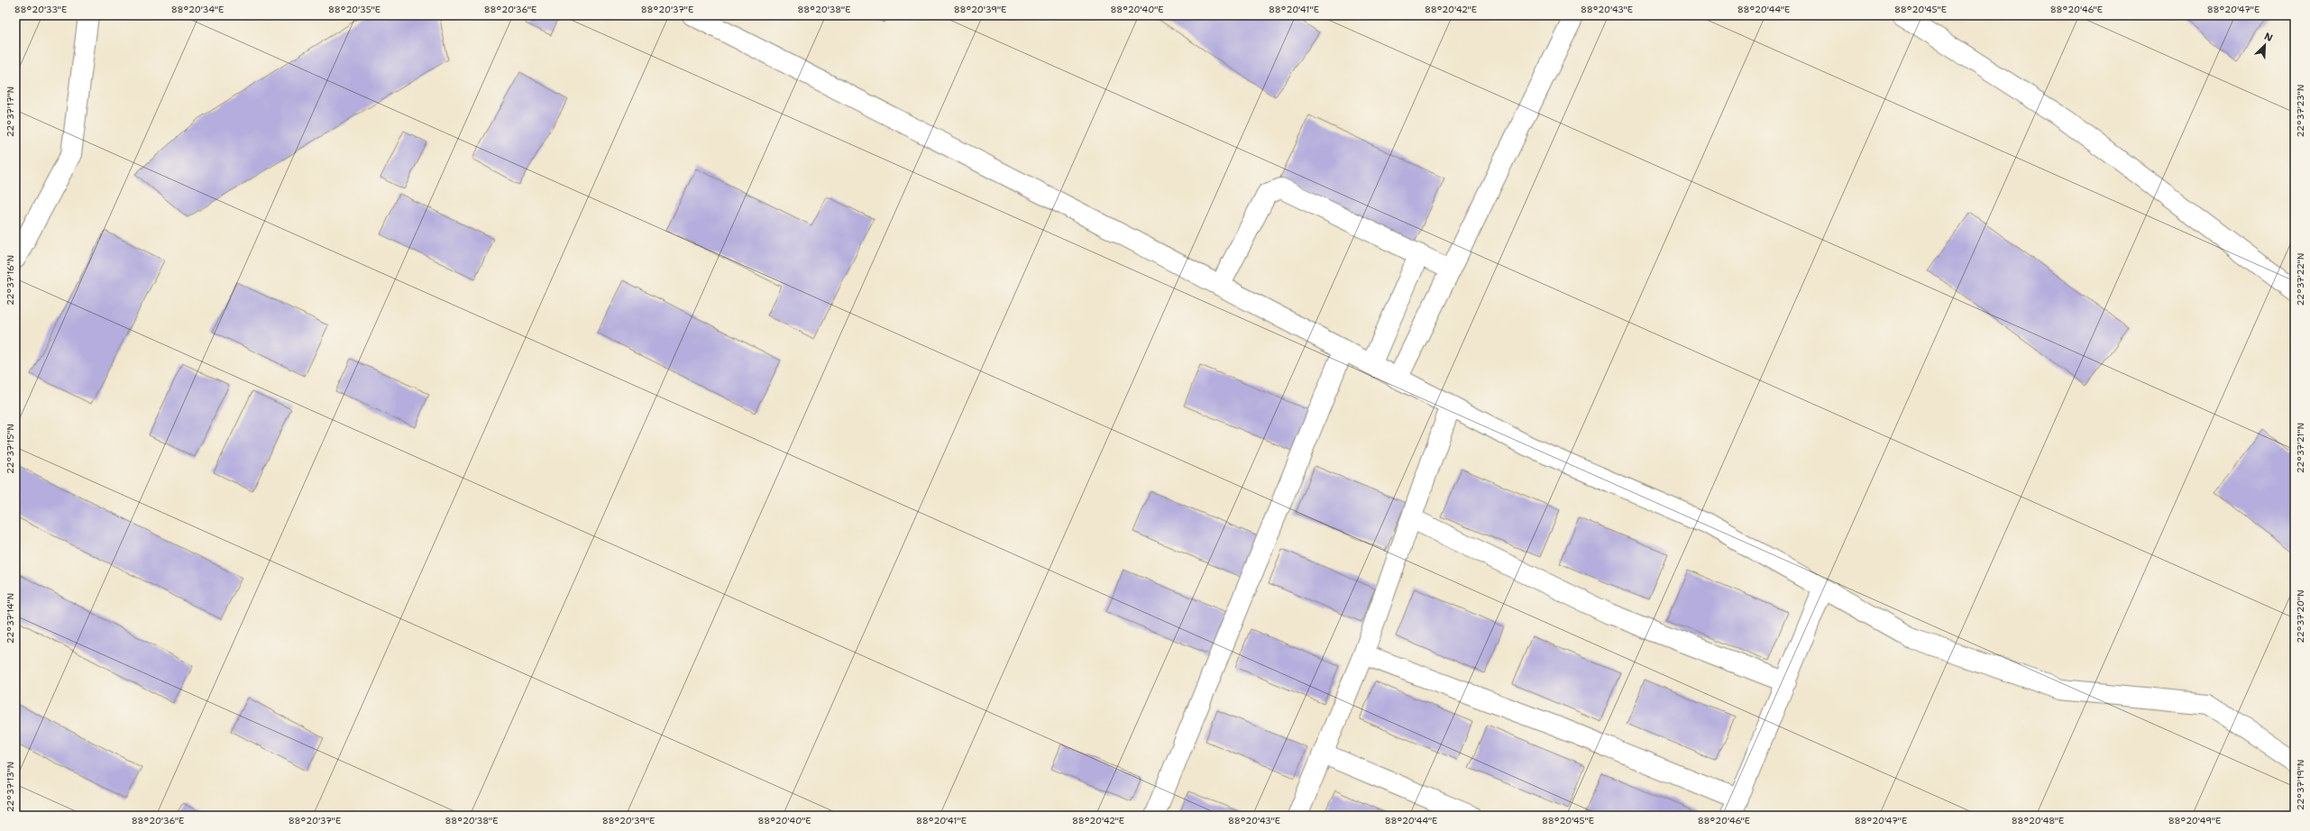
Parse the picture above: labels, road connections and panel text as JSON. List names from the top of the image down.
{
  "north": "top right",
  "coordinates": [
    "88°20'33\"E",
    "88°20'34\"E",
    "88°20'35\"E",
    "88°20'36\"E",
    "88°20'37\"E",
    "88°20'38\"E",
    "88°20'39\"E",
    "88°20'40\"E",
    "88°20'41\"E",
    "88°20'42\"E",
    "88°20'43\"E",
    "88°20'44\"E",
    "88°20'45\"E",
    "88°20'46\"E",
    "88°20'47\"E",
    "22°37'23\"N",
    "22°37'17\"N",
    "22°37'22\"N",
    "22°37'16\"N",
    "22°37'21\"N",
    "22°37'15\"N",
    "22°37'20\"N",
    "22°37'14\"N",
    "22°37'19\"N",
    "22°37'13\"N",
    "88°20'48\"E",
    "88°20'49\"E"
  ]
}
